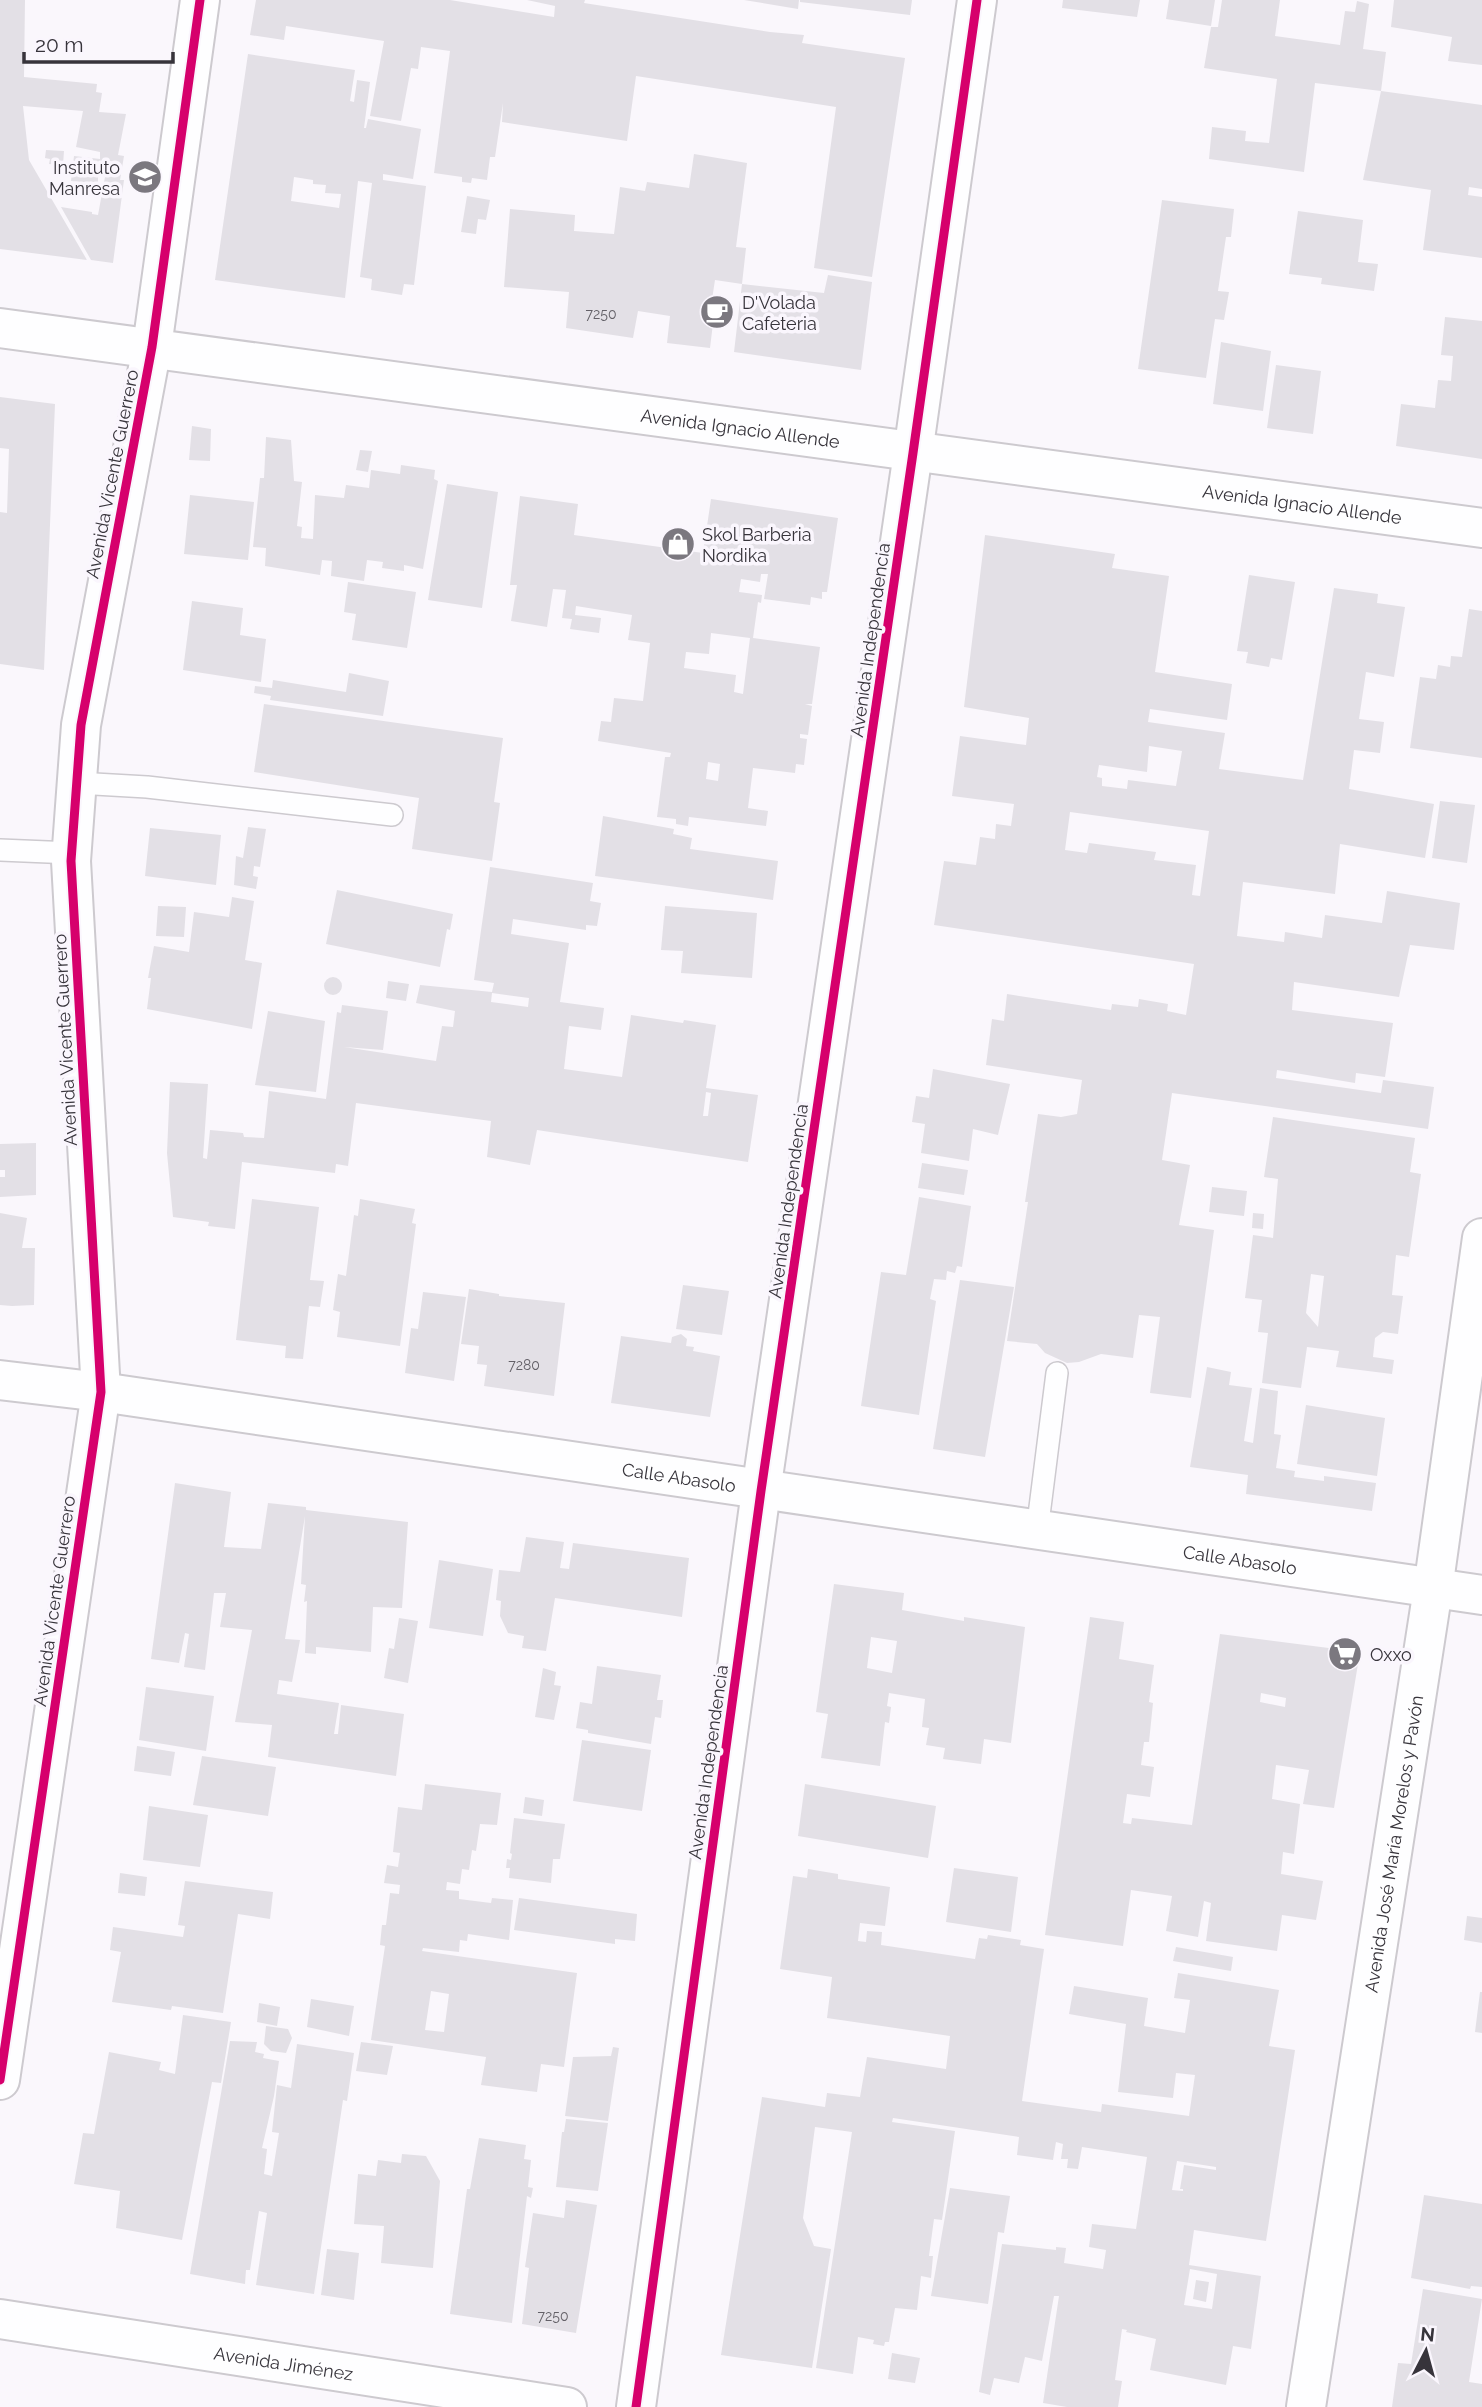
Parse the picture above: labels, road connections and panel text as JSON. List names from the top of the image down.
{
  "streets": {
    "street": [
      "Avenida Ignacio Allende",
      "Avenida Vicente Guerrero",
      "Avenida Independencia",
      "Calle Abasolo",
      "Avenida José María Morelos y Pavón",
      "Avenida Jiménez"
    ]
  },
  "crossings": [
    ["Avenida Ignacio Allende", "Avenida Vicente Guerrero"],
    ["Avenida Ignacio Allende", "Avenida Independencia"],
    ["Avenida Vicente Guerrero", "Calle Abasolo"],
    ["Avenida Independencia", "Calle Abasolo"],
    ["Calle Abasolo", "Avenida José María Morelos y Pavón"]
  ],
  "places": {
    "school or university": ["Instituto Manresa"],
    "cafe": ["D'Volada Cafeteria"],
    "shop": ["Skol Barberia Nordika"],
    "supermarket": ["Oxxo"]
  },
  "house_numbers": ["7250", "7280", "7250"],
  "scale_bar": "20 m",
  "north": "top"
}
